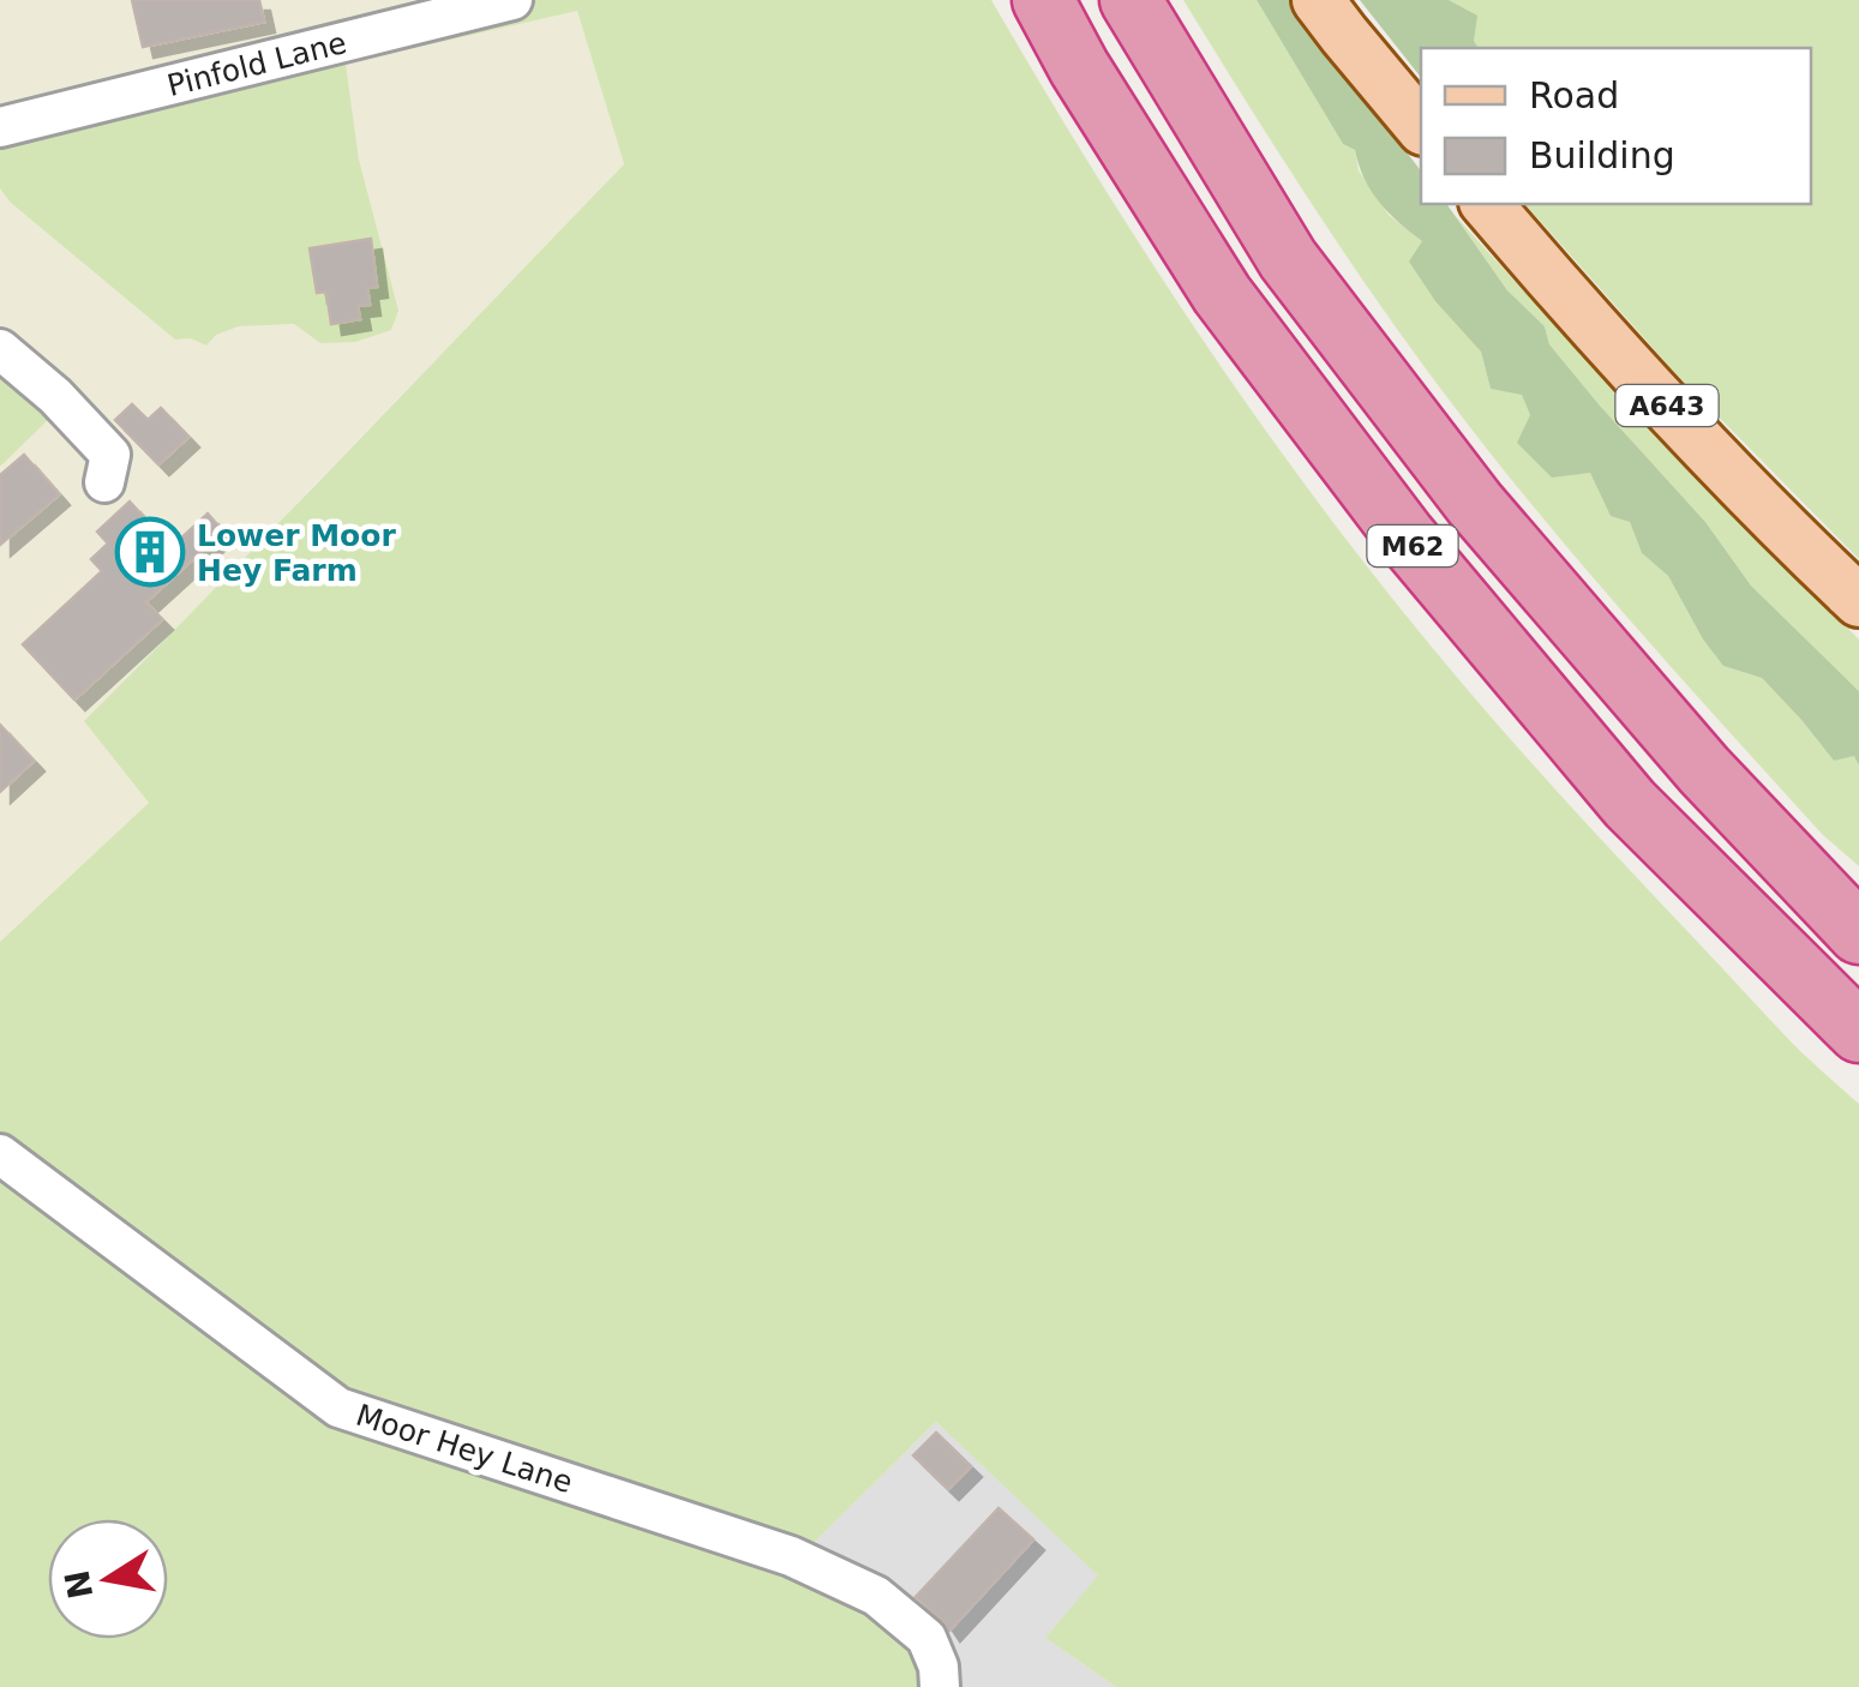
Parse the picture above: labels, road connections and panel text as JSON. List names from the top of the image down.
{
  "streets": {
    "highway": ["M62"],
    "main road": ["A643"],
    "street": ["Pinfold Lane", "Moor Hey Lane"]
  },
  "places": {
    "building": ["Lower Moor Hey Farm"]
  },
  "legend": ["Road", "Building"],
  "north": "left"
}
